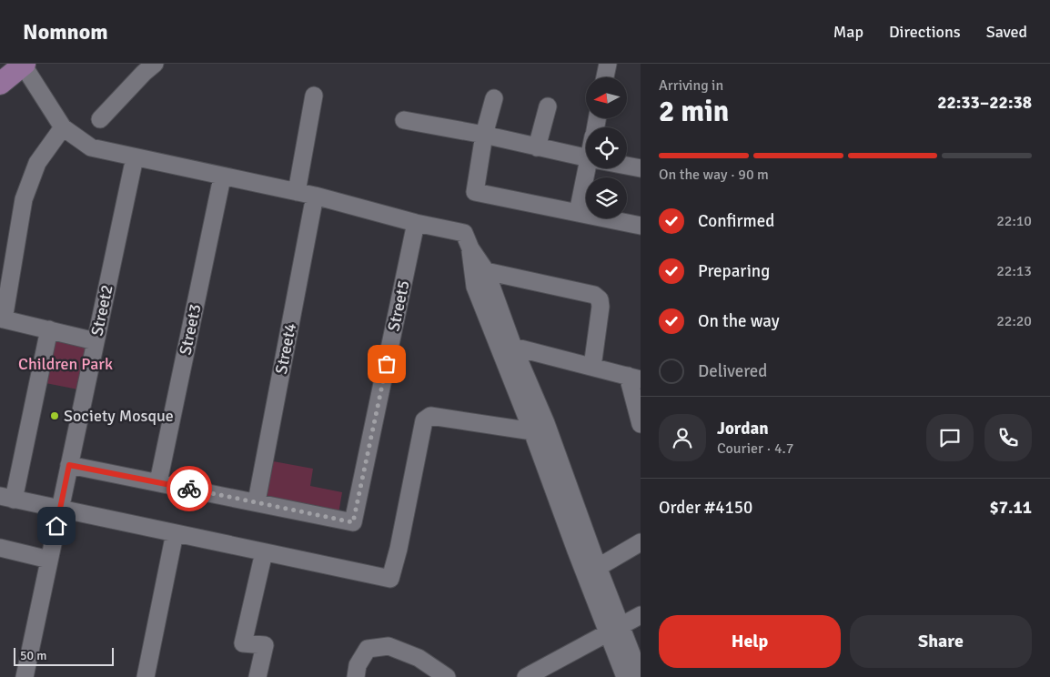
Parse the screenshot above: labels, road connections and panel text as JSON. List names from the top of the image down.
{
  "streets": {
    "street": [
      "Street5",
      "Street2",
      "Street3",
      "Street4"
    ]
  },
  "crossings": [
    ["Street5", "Street4"]
  ],
  "parks": ["Children Park"],
  "places": ["Society Mosque"],
  "scale_bar": "50 m",
  "north": "left",
  "page": {
    "header": "Nomnom",
    "nav": ["Map", "Directions", "Saved"],
    "heading": ["2 min", "Arriving in", "22:33–22:38"],
    "panel": [
      "Jordan",
      "Courier · 4.7",
      "Order #4150",
      "$7.11"
    ],
    "bar": "On the way · 90 m",
    "list": [
      ["Confirmed", "22:10"],
      ["Preparing", "22:13"],
      ["On the way", "22:20"],
      "Delivered"
    ],
    "buttons": ["Help", "Share"],
    "scale": "50 m"
  }
}
